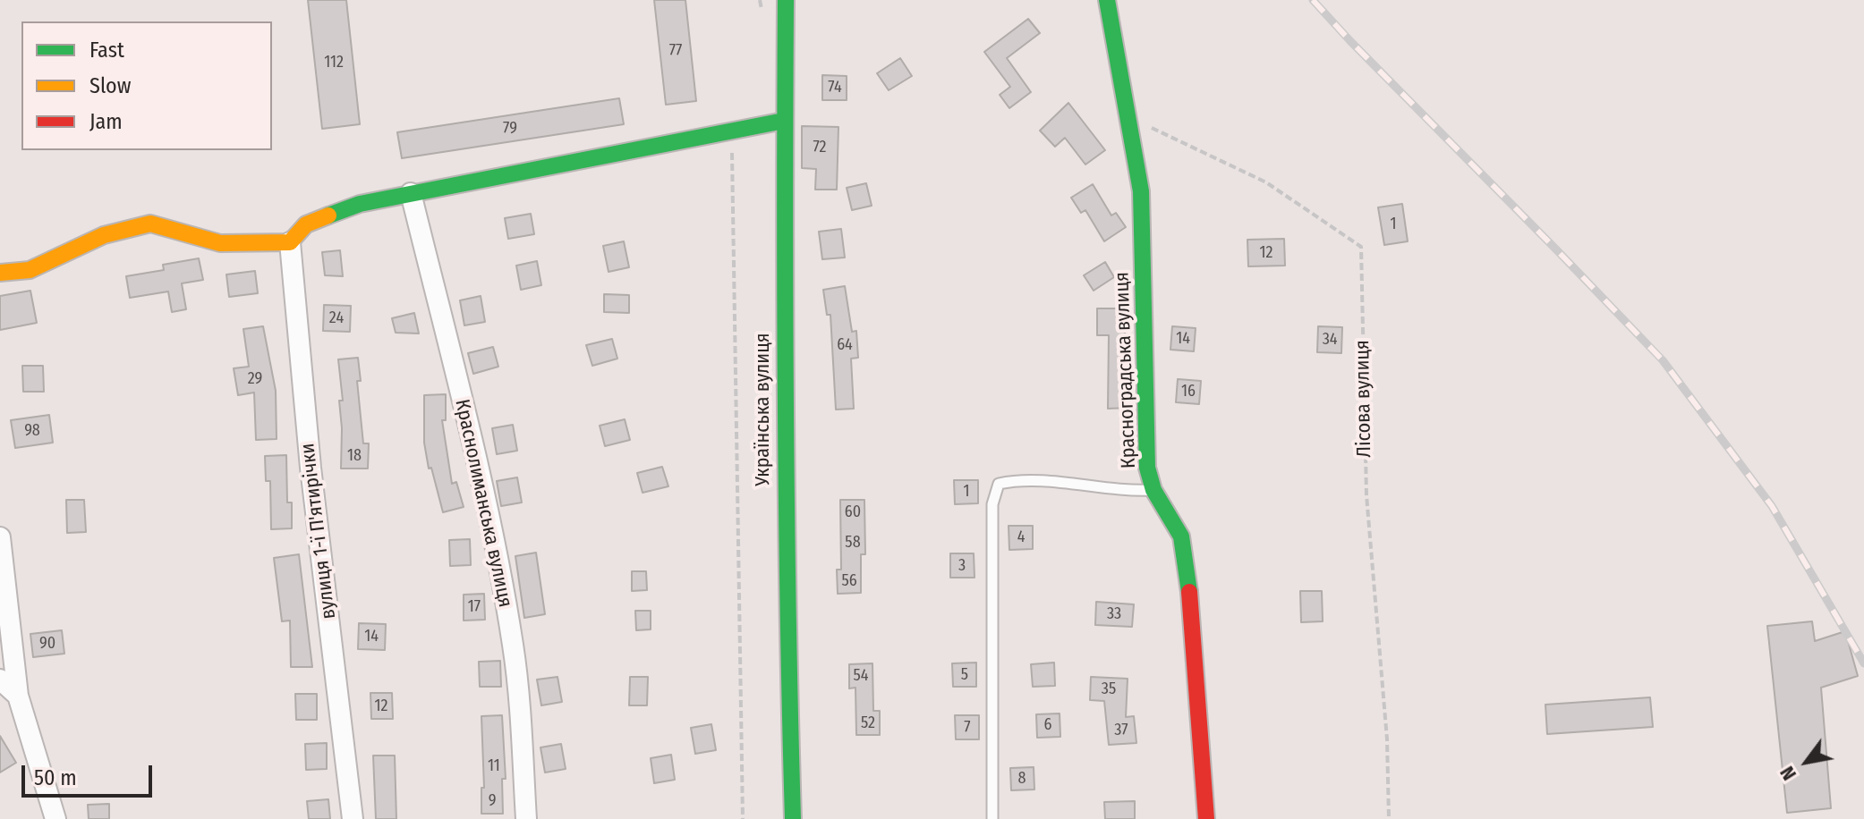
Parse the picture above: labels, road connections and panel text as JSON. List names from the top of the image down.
{
  "streets": {
    "street": [
      "Красноградська вулиця",
      "Українська вулиця",
      "Краснолиманська вулиця",
      "вулиця 1-ї П'ятирічки"
    ],
    "path": ["Лісова вулиця"]
  },
  "crossings": [
    ["Красноградська вулиця", "Лісова вулиця"]
  ],
  "house_numbers": [
    "77",
    "112",
    "74",
    "79",
    "72",
    "1",
    "12",
    "24",
    "14",
    "34",
    "64",
    "29",
    "16",
    "98",
    "18",
    "1",
    "60",
    "4",
    "58",
    "3",
    "56",
    "17",
    "33",
    "14",
    "90",
    "5",
    "54",
    "35",
    "12",
    "52",
    "6",
    "7",
    "37",
    "11",
    "8",
    "9"
  ],
  "legend": ["Fast", "Slow", "Jam"],
  "scale_bar": "50 m",
  "north": "bottom left"
}
